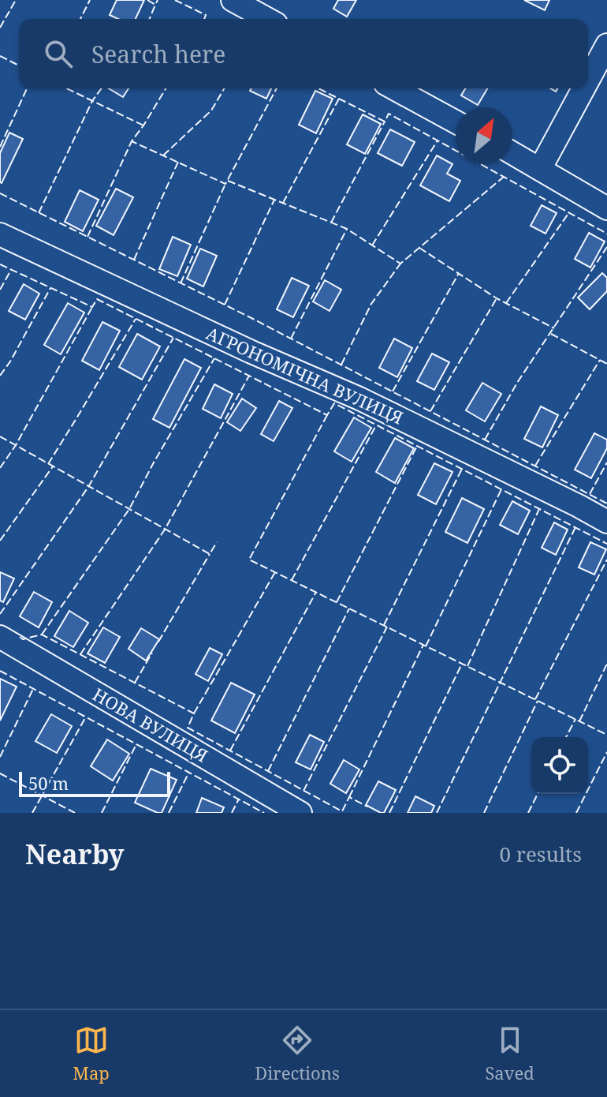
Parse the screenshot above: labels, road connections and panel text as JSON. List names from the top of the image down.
{
  "streets": {
    "street": ["АГРОНОМІЧНА ВУЛИЦЯ", "НОВА ВУЛИЦЯ"]
  },
  "scale_bar": "50 m",
  "north": "top right",
  "page": {
    "search": "Search here",
    "scale": "50 m",
    "heading": ["Nearby", "0 results"],
    "nav": ["Map", "Directions", "Saved"]
  }
}
